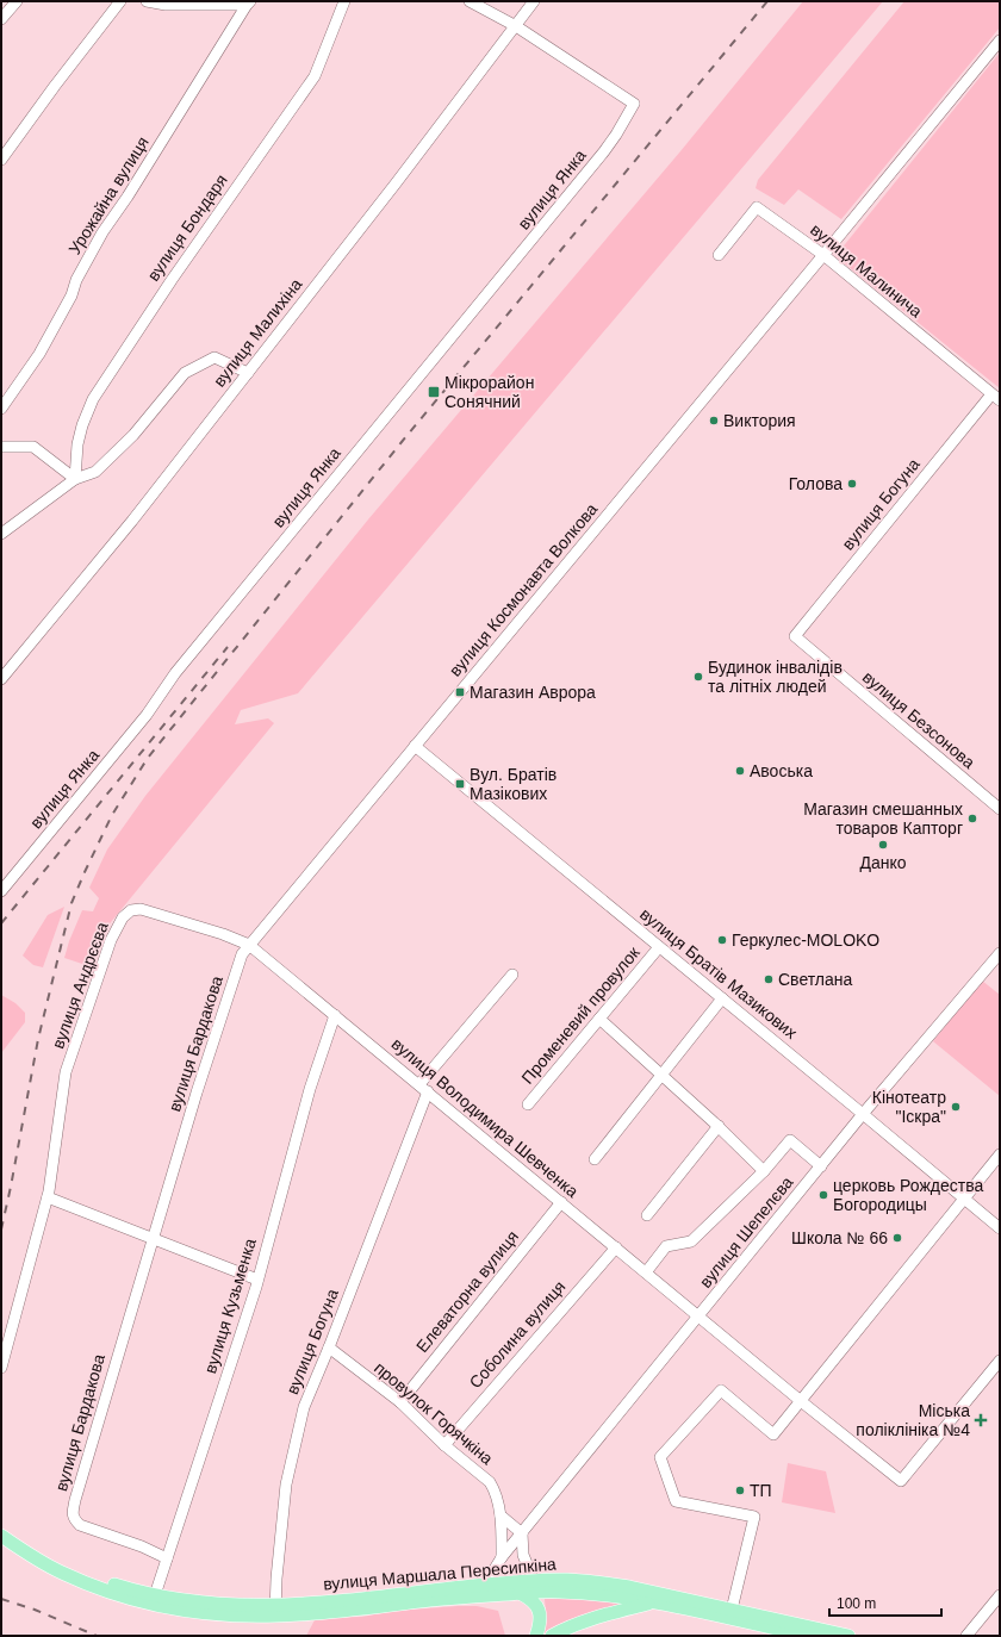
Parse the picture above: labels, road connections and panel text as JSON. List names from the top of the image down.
{
  "streets": {
    "main road": ["вулиця Маршала Пересипкіна"],
    "street": [
      "вулиця Янка",
      "Урожайна вулиця",
      "вулиця Бондаря",
      "вулиця Малинича",
      "вулиця Малихіна",
      "вулиця Богуна",
      "вулиця Космонавта Волкова",
      "вулиця Безсонова",
      "вулиця Братів Мазикових",
      "вулиця Андрєєва",
      "Променевий провулок",
      "вулиця Бардакова",
      "вулиця Володимира Шевченка",
      "вулиця Шепелєва",
      "Елеваторна вулиця",
      "вулиця Кузьменка",
      "Соболина вулиця",
      "провулок Горячкіна"
    ]
  },
  "crossings": [
    ["вулиця Янка", "вулиця Малихіна"],
    ["вулиця Малинича", "вулиця Богуна"],
    ["вулиця Малинича", "вулиця Космонавта Волкова"],
    ["вулиця Богуна", "вулиця Безсонова"],
    ["вулиця Богуна", "вулиця Володимира Шевченка"],
    ["вулиця Богуна", "провулок Горячкіна"],
    ["вулиця Богуна", "вулиця Маршала Пересипкіна"],
    ["вулиця Космонавта Волкова", "вулиця Братів Мазикових"],
    ["вулиця Космонавта Волкова", "вулиця Андрєєва"],
    ["вулиця Космонавта Волкова", "вулиця Бардакова"],
    ["вулиця Космонавта Волкова", "вулиця Володимира Шевченка"],
    ["вулиця Братів Мазикових", "Променевий провулок"],
    ["вулиця Братів Мазикових", "вулиця Шепелєва"],
    ["вулиця Андрєєва", "вулиця Бардакова"],
    ["вулиця Андрєєва", "вулиця Володимира Шевченка"],
    ["вулиця Бардакова", "вулиця Володимира Шевченка"],
    ["вулиця Бардакова", "вулиця Кузьменка"],
    ["вулиця Володимира Шевченка", "вулиця Шепелєва"],
    ["вулиця Володимира Шевченка", "Елеваторна вулиця"],
    ["вулиця Володимира Шевченка", "вулиця Кузьменка"],
    ["вулиця Володимира Шевченка", "Соболина вулиця"],
    ["вулиця Шепелєва", "провулок Горячкіна"],
    ["вулиця Шепелєва", "вулиця Маршала Пересипкіна"],
    ["Елеваторна вулиця", "провулок Горячкіна"],
    ["вулиця Кузьменка", "вулиця Маршала Пересипкіна"],
    ["Соболина вулиця", "провулок Горячкіна"]
  ],
  "places": {
    "transit": ["Мікрорайон Сонячний", "Магазин Аврора", "Вул. Братів Мазікових"],
    "other": [
      "Виктория",
      "Голова",
      "Будинок інвалідів та літніх людей",
      "Авоська",
      "Магазин смешанных товаров Капторг",
      "Данко",
      "Геркулес-MOLOKO",
      "Светлана",
      "Кінотеатр \"Іскра\"",
      "церковь Рождества Богородицы",
      "Школа № 66",
      "ТП"
    ],
    "health": ["Міська поліклініка №4"]
  },
  "scale_bar": "100 m"
}
